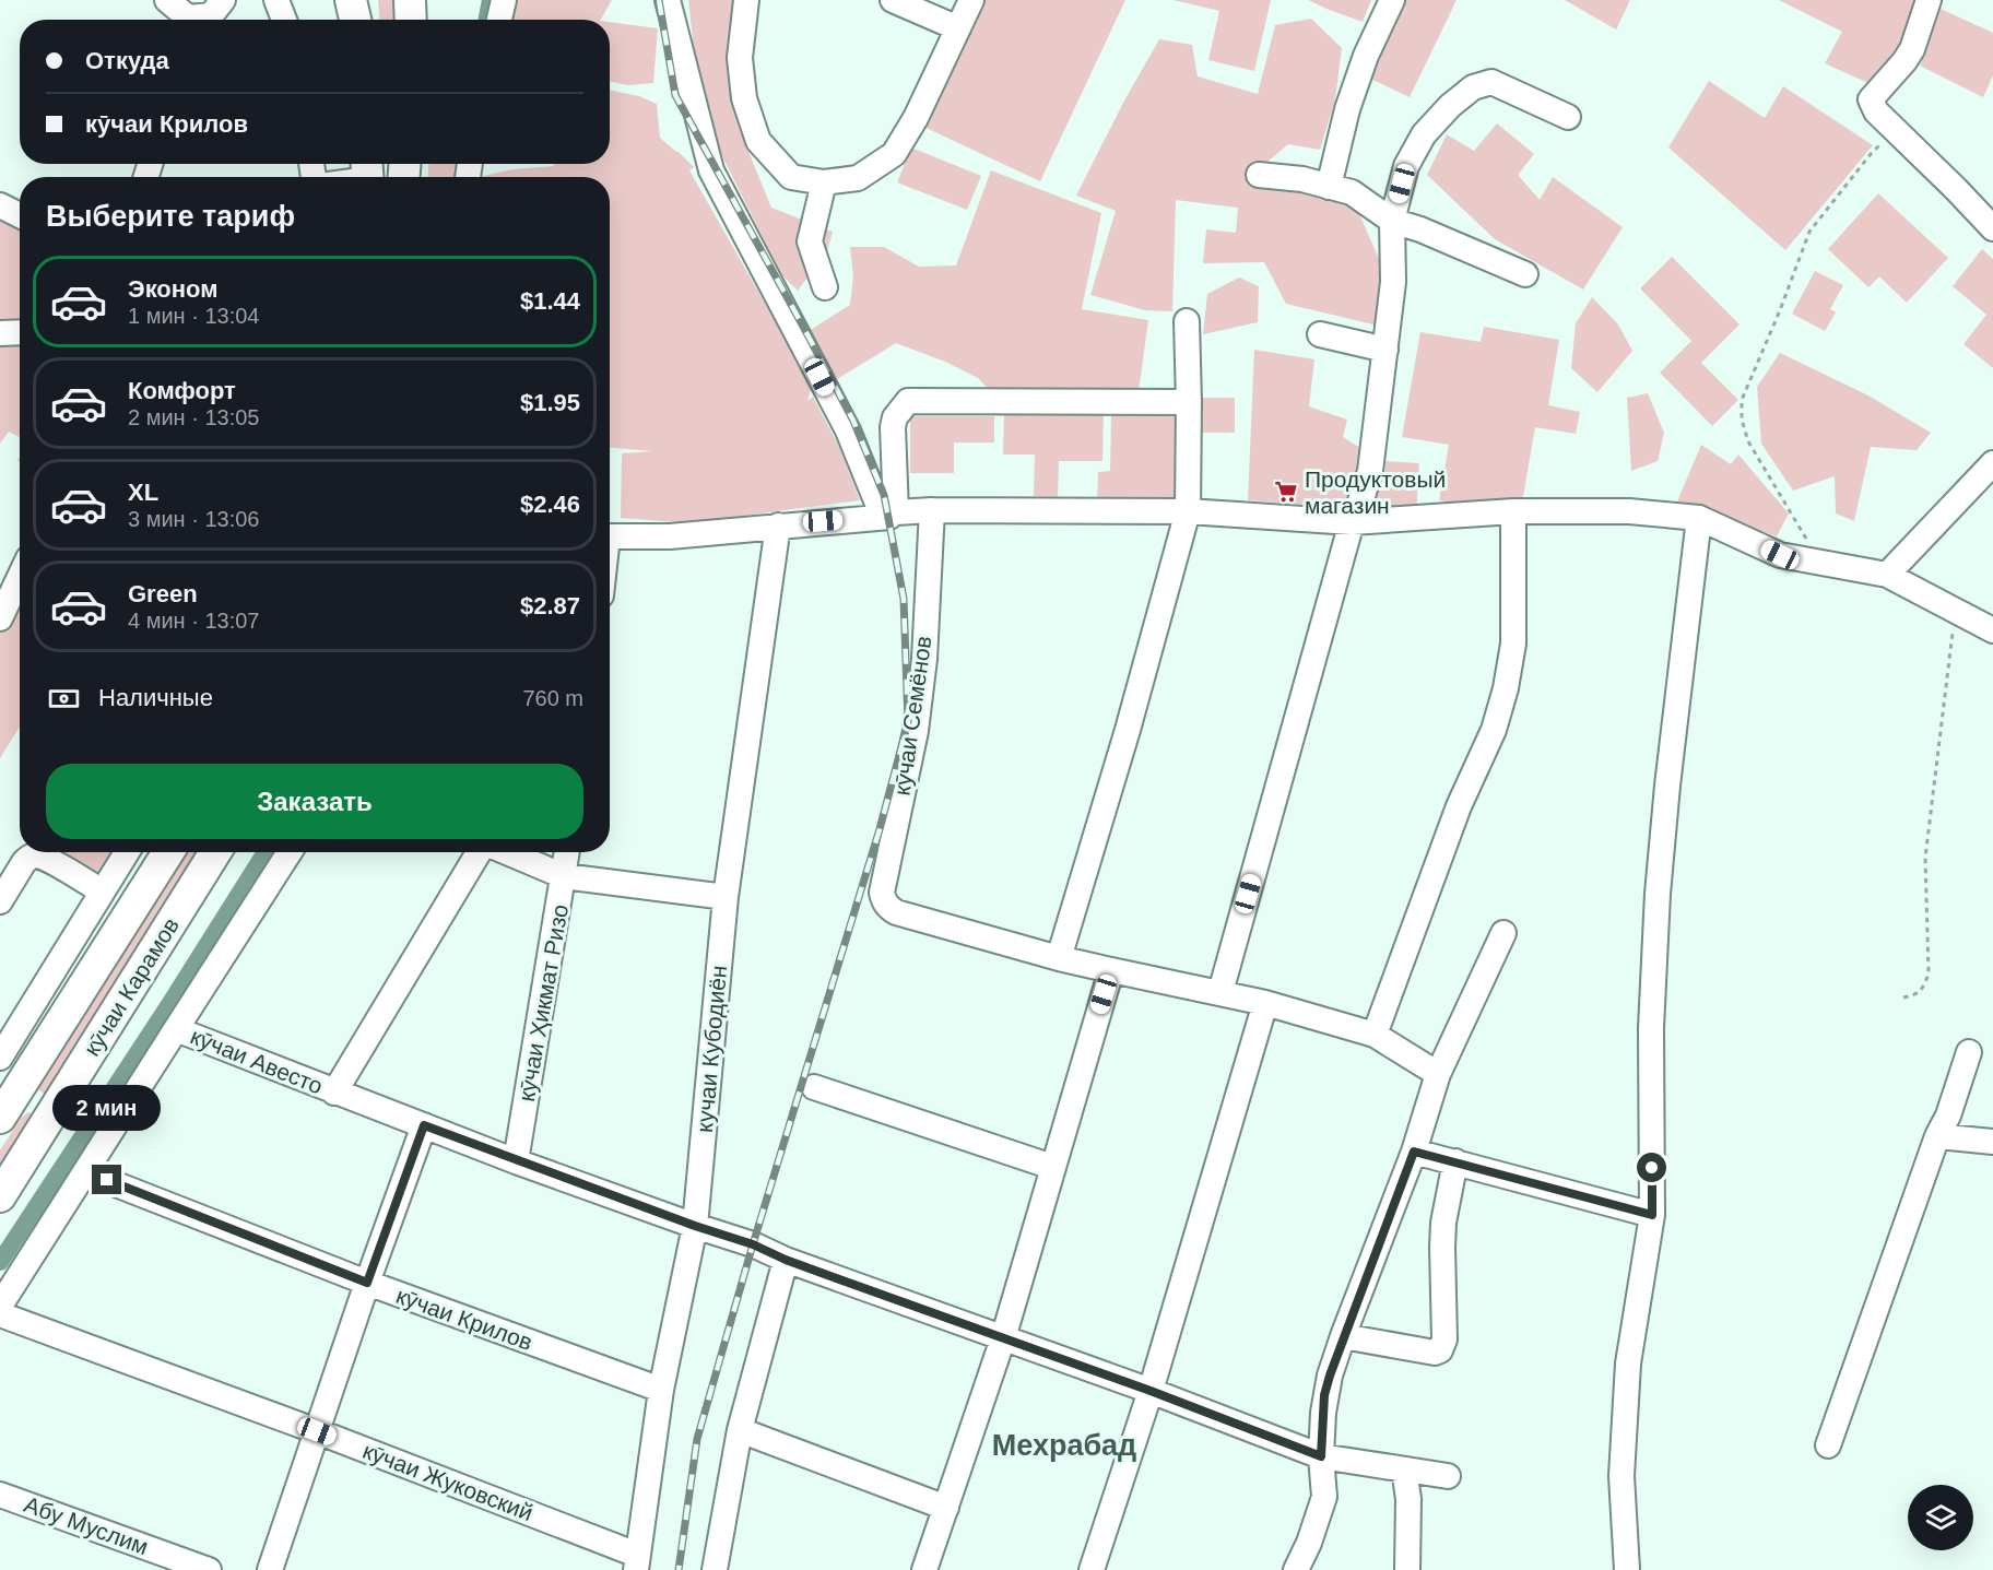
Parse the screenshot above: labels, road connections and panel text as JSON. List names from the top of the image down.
{
  "streets": {
    "main road": ["кӯчаи Карамов"],
    "street": [
      "кӯчаи Семёнов",
      "кӯчаи Ҳикмат Ризо",
      "кучаи Кубодиён",
      "кӯчаи Авесто",
      "кӯчаи Крилов",
      "кӯчаи Жуковский",
      "Абу Муслим"
    ]
  },
  "crossings": [
    ["кӯчаи Ҳикмат Ризо", "кӯчаи Авесто"],
    ["кучаи Кубодиён", "кӯчаи Авесто"],
    ["кучаи Кубодиён", "кӯчаи Крилов"],
    ["кучаи Кубодиён", "кӯчаи Жуковский"],
    ["кӯчаи Авесто", "кӯчаи Крилов"]
  ],
  "districts": ["Мехрабад"],
  "places": {
    "supermarket": ["Продуктовый магазин"]
  },
  "page": {
    "banner": ["Откуда", "кӯчаи Крилов"],
    "heading": "Выберите тариф",
    "list": [
      {
        "name": "Эконом",
        "note": "1 мин · 13:04",
        "value": "$1.44"
      },
      {
        "name": "Комфорт",
        "note": "2 мин · 13:05",
        "value": "$1.95"
      },
      {
        "name": "XL",
        "note": "3 мин · 13:06",
        "value": "$2.46"
      },
      {
        "name": "Green",
        "note": "4 мин · 13:07",
        "value": "$2.87"
      }
    ],
    "pay": ["Наличные", "760 m"],
    "buttons": "Заказать",
    "bubble": "2 мин"
  }
}
